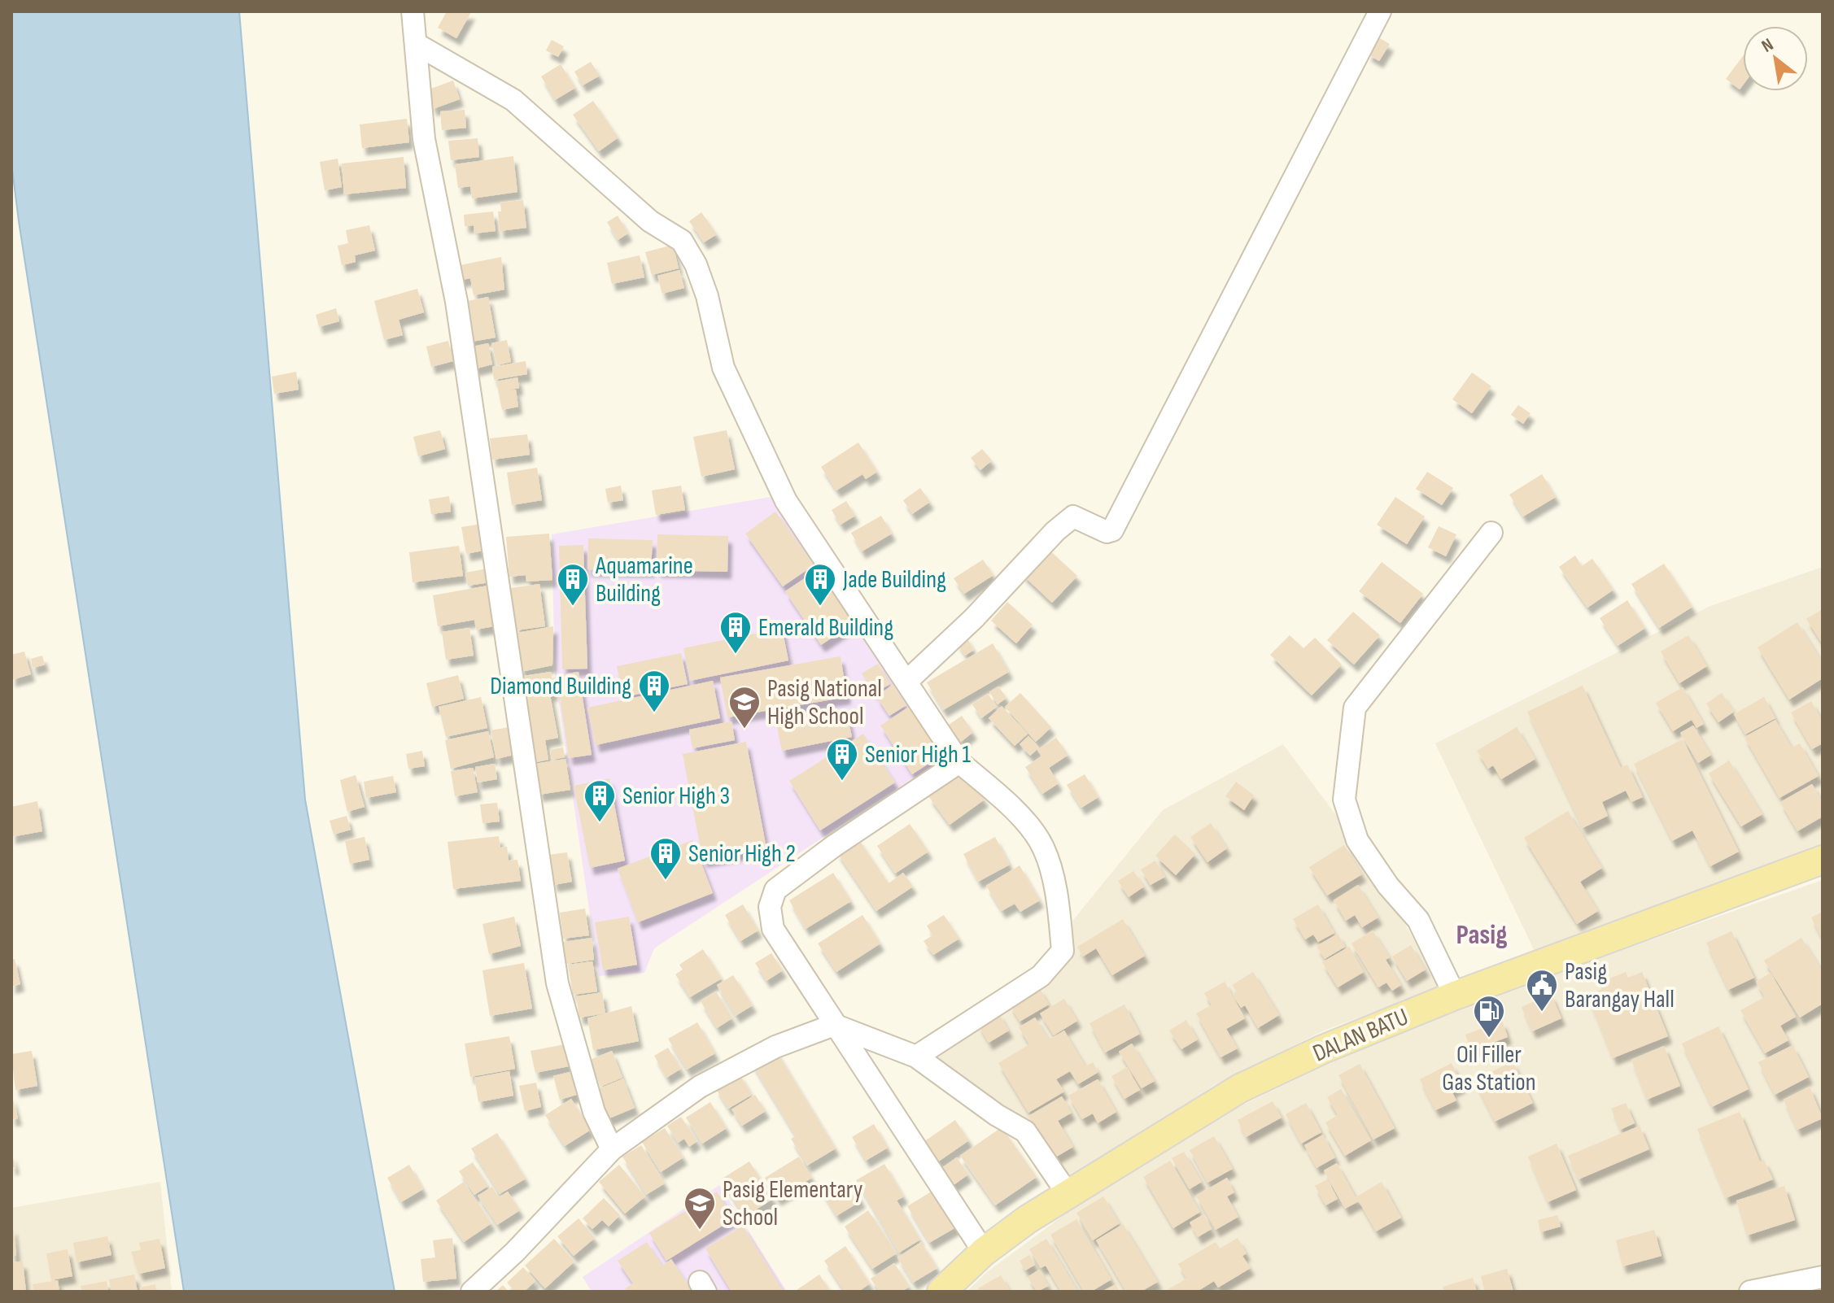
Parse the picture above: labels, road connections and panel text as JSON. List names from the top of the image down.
{
  "streets": {
    "main road": ["DALAN BATU"]
  },
  "districts": ["Pasig"],
  "places": {
    "building": [
      "Aquamarine Building",
      "Jade Building",
      "Emerald Building",
      "Diamond Building",
      "Senior High 1",
      "Senior High 3",
      "Senior High 2"
    ],
    "school or university": ["Pasig National High School", "Pasig Elementary School"],
    "public building": ["Pasig Barangay Hall"],
    "fuel station": ["Oil Filler Gas Station"]
  },
  "north": "top left"
}
